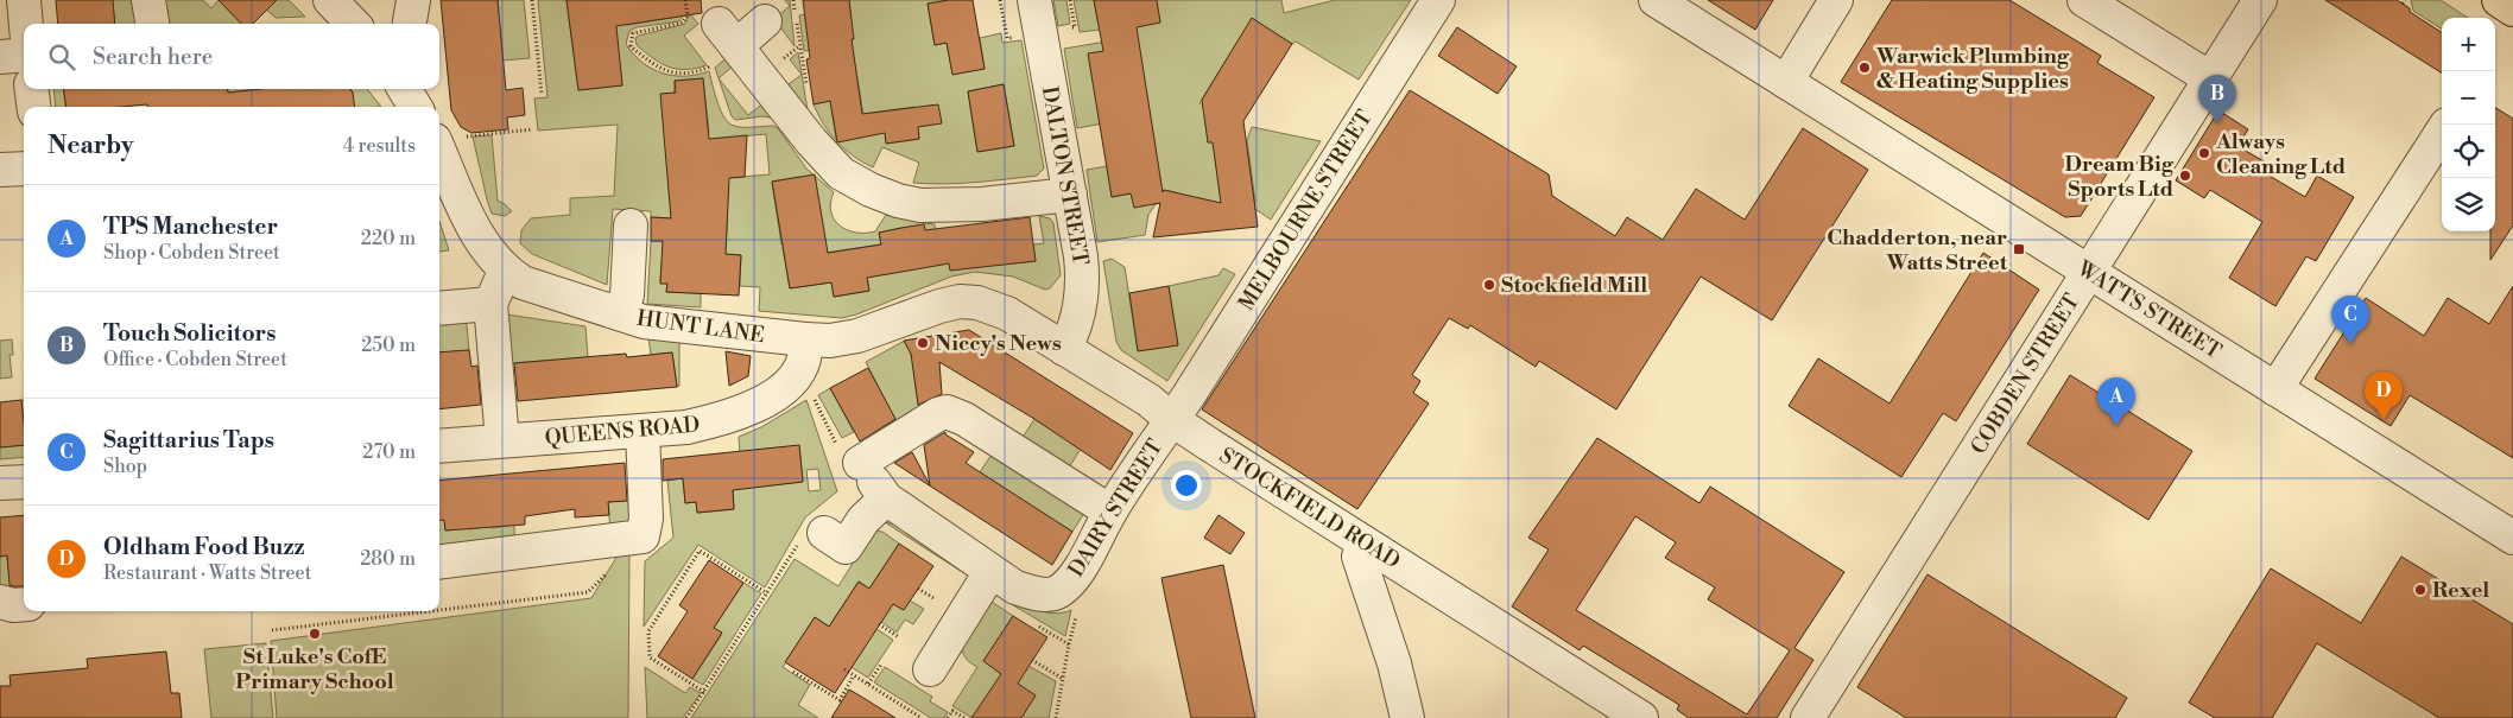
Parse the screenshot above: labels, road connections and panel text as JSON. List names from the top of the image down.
{
  "streets": {
    "street": [
      "DALTON STREET",
      "MELBOURNE STREET",
      "WATTS STREET",
      "HUNT LANE",
      "COBDEN STREET",
      "QUEENS ROAD",
      "DAIRY STREET",
      "STOCKFIELD ROAD"
    ]
  },
  "crossings": [
    ["DALTON STREET", "STOCKFIELD ROAD"],
    ["MELBOURNE STREET", "DAIRY STREET"],
    ["MELBOURNE STREET", "STOCKFIELD ROAD"],
    ["WATTS STREET", "COBDEN STREET"],
    ["HUNT LANE", "STOCKFIELD ROAD"],
    ["DAIRY STREET", "STOCKFIELD ROAD"]
  ],
  "places": {
    "other": [
      "Warwick Plumbing & Heating Supplies",
      "Always Cleaning Ltd",
      "Dream Big Sports Ltd",
      "Stockfield Mill",
      "Niccy's News",
      "Rexel",
      "St Luke's CofE Primary School"
    ],
    "transit": ["Chadderton, near Watts Street"]
  },
  "page": {
    "map_buttons": ["+", "−"],
    "search": "Search here",
    "pins": [
      "B",
      "C",
      "D",
      "A"
    ],
    "heading": ["Nearby", "4 results"],
    "list": [
      {
        "mark": "A",
        "name": "TPS Manchester",
        "note": "Shop · Cobden Street",
        "value": "220 m"
      },
      {
        "mark": "B",
        "name": "Touch Solicitors",
        "note": "Office · Cobden Street",
        "value": "250 m"
      },
      {
        "mark": "C",
        "name": "Sagittarius Taps",
        "note": "Shop",
        "value": "270 m"
      },
      {
        "mark": "D",
        "name": "Oldham Food Buzz",
        "note": "Restaurant · Watts Street",
        "value": "280 m"
      }
    ]
  }
}
